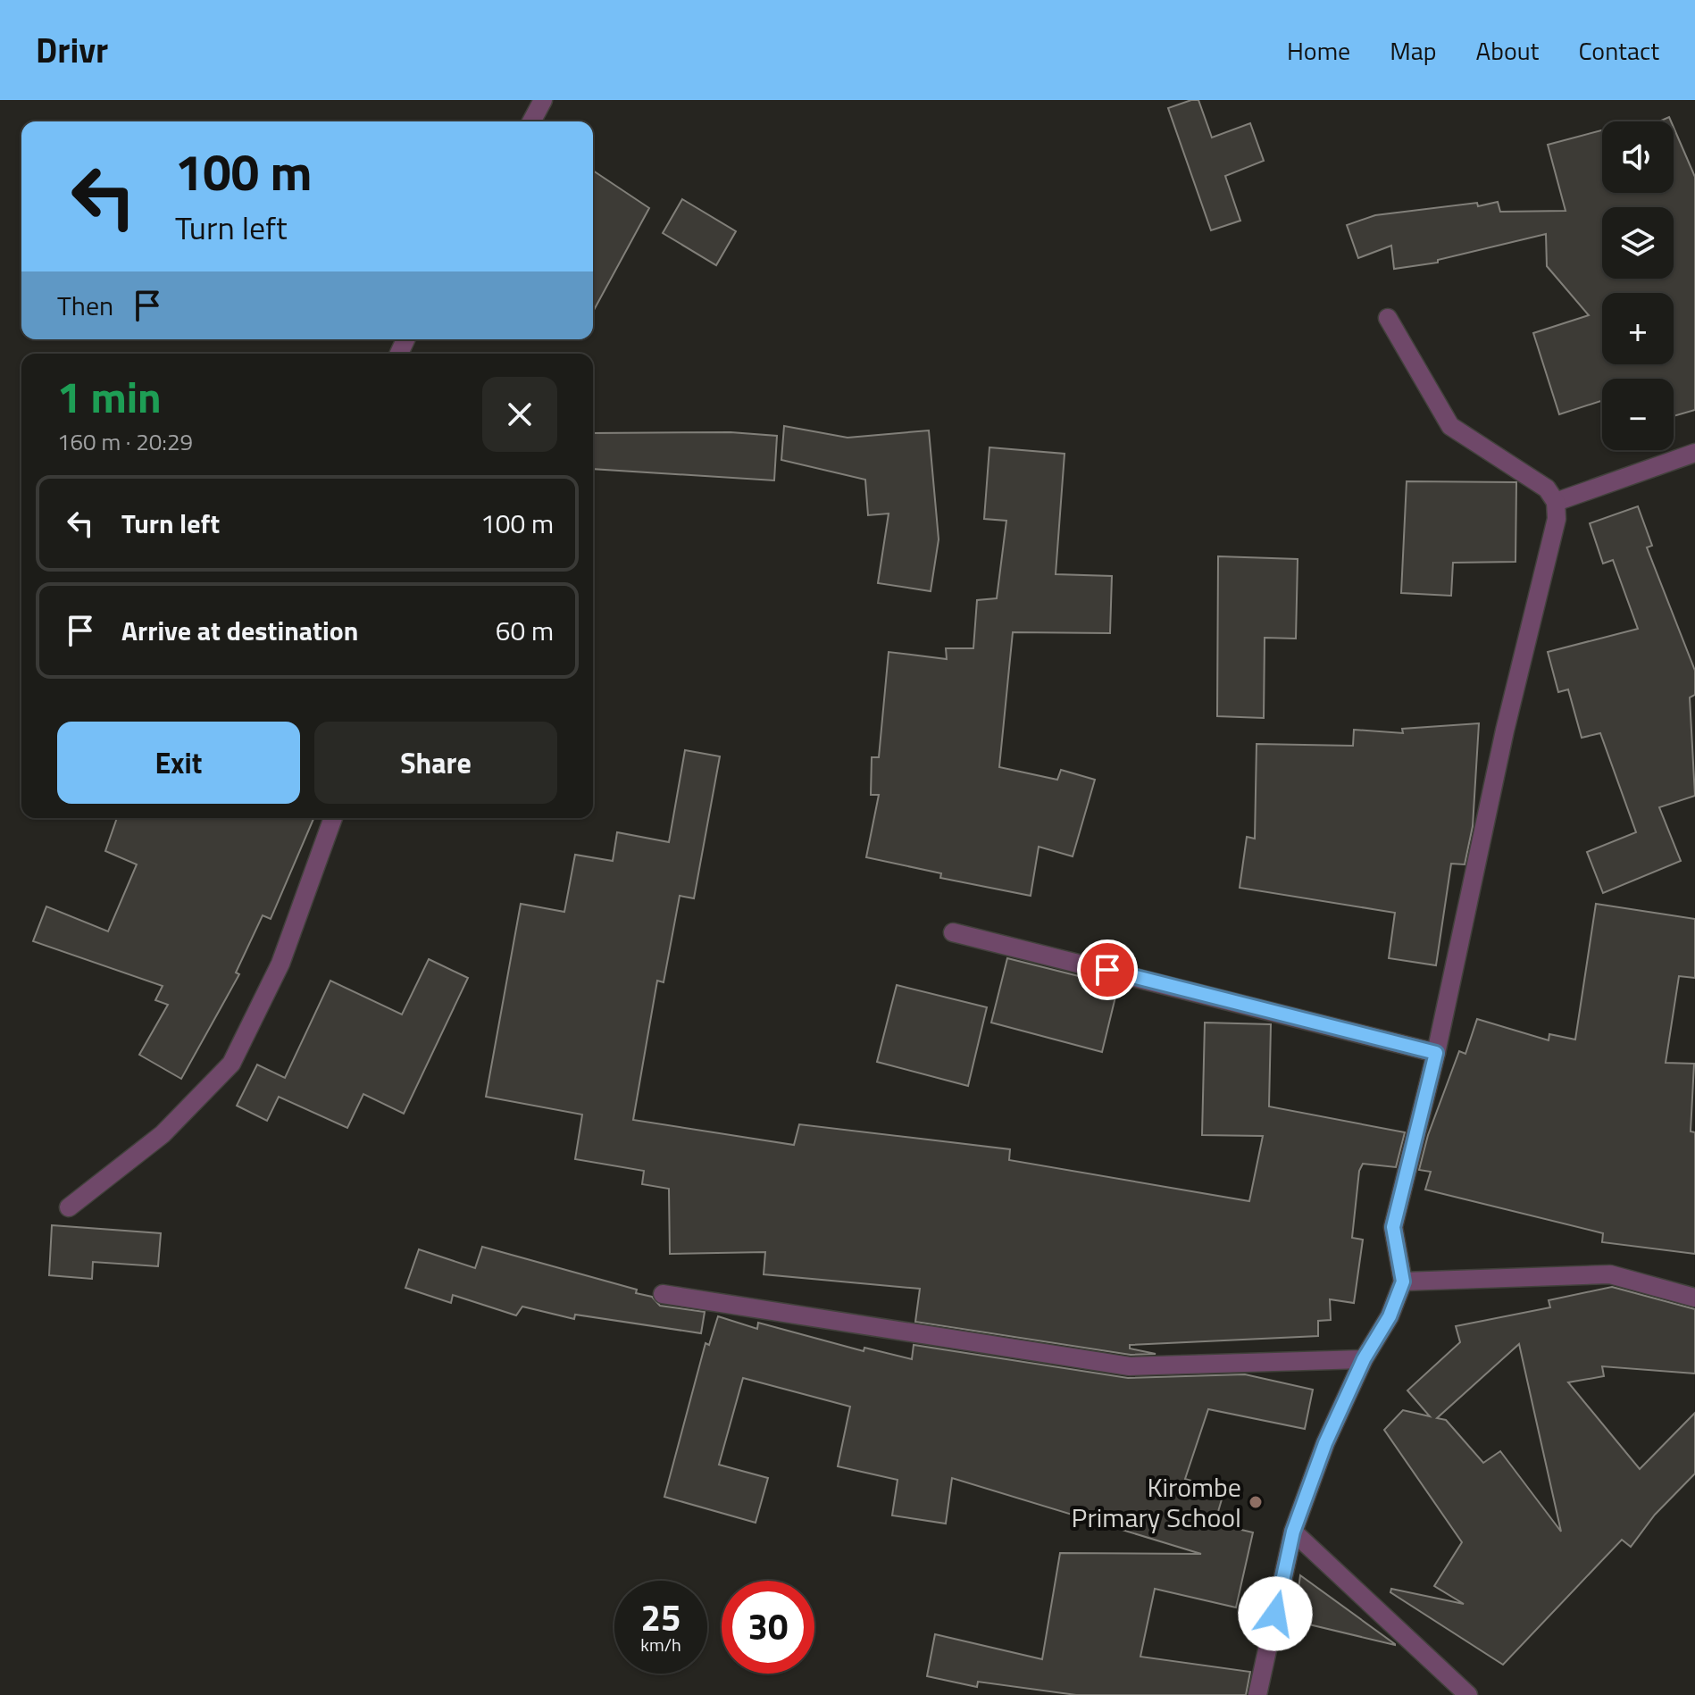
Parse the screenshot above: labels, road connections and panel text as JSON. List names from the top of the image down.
{
  "places": ["Kirombe Primary School"],
  "page": {
    "header": "Drivr",
    "nav": [
      "Home",
      "Map",
      "About",
      "Contact"
    ],
    "map_buttons": ["+", "−"],
    "turn": ["100 m", "Turn left"],
    "then": "Then",
    "heading": ["1 min", "160 m · 20:29"],
    "list": [
      {
        "name": "Turn left",
        "value": "100 m"
      },
      {
        "name": "Arrive at destination",
        "value": "60 m"
      }
    ],
    "buttons": ["Exit", "Share"],
    "speed": "25 km/h",
    "limit": "30"
  }
}
